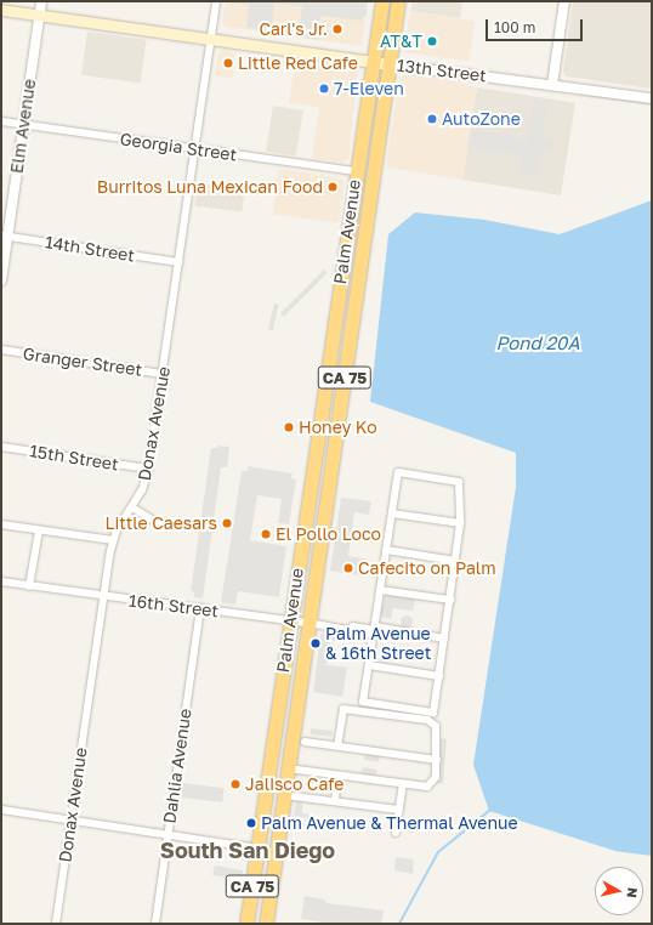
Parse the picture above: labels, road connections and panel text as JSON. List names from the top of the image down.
{
  "streets": {
    "highway": ["Palm Avenue", "CA 75"],
    "main road": ["13th Street"],
    "street": [
      "Elm Avenue",
      "Georgia Street",
      "14th Street",
      "Granger Street",
      "Donax Avenue",
      "15th Street",
      "16th Street",
      "Dahlia Avenue"
    ]
  },
  "crossings": [
    ["13th Street", "Elm Avenue"],
    ["13th Street", "Palm Avenue"],
    ["13th Street", "Donax Avenue"],
    ["Elm Avenue", "Georgia Street"],
    ["Elm Avenue", "14th Street"],
    ["Georgia Street", "Palm Avenue"],
    ["Georgia Street", "Donax Avenue"],
    ["Palm Avenue", "16th Street"],
    ["14th Street", "Donax Avenue"],
    ["Granger Street", "Donax Avenue"],
    ["Donax Avenue", "15th Street"],
    ["Donax Avenue", "16th Street"],
    ["16th Street", "Dahlia Avenue"]
  ],
  "districts": ["South San Diego"],
  "water": ["Pond 20A"],
  "places": [
    "Carl's Jr.",
    "AT&T",
    "Little Red Cafe",
    "7-Eleven",
    "AutoZone",
    "Burritos Luna Mexican Food",
    "Honey Ko",
    "Little Caesars",
    "El Pollo Loco",
    "Cafecito on Palm",
    "Palm Avenue & 16th Street",
    "Jalisco Cafe",
    "Palm Avenue & Thermal Avenue"
  ],
  "scale_bar": "100 m",
  "north": "right"
}
